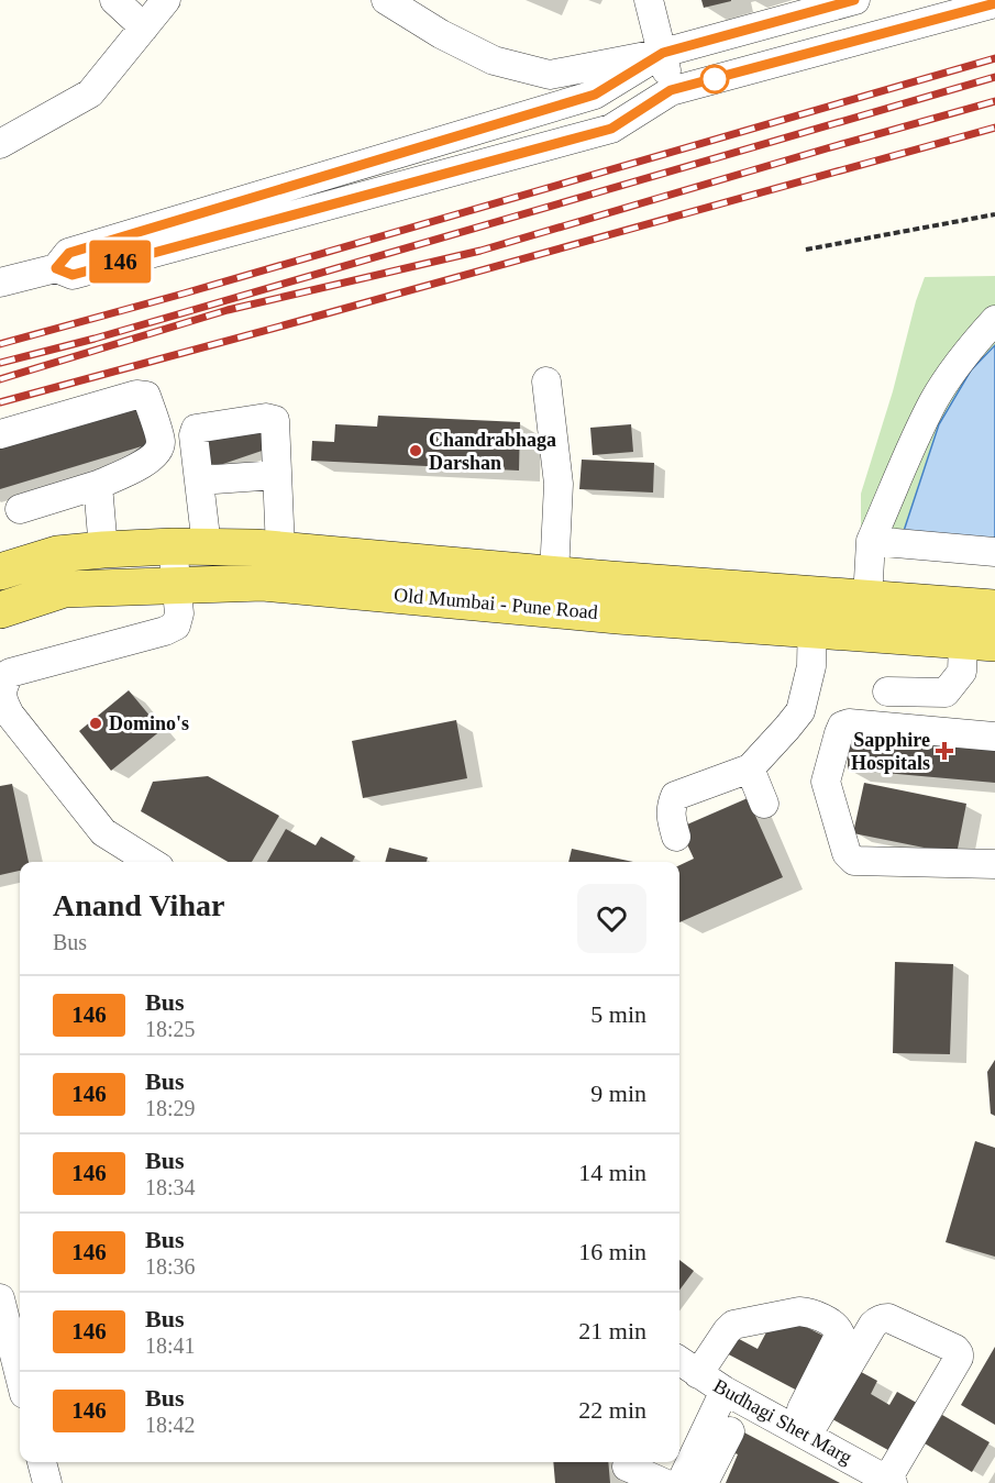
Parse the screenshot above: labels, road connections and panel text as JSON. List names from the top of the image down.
{
  "streets": {
    "main road": ["Old Mumbai - Pune Road"],
    "street": ["Budhagi Shet Marg"]
  },
  "places": {
    "other": ["Chandrabhaga Darshan", "Domino's"],
    "health": ["Sapphire Hospitals"]
  },
  "lines": ["bus line 146"],
  "page": {
    "on_map": "146",
    "heading": ["Anand Vihar", "Bus"],
    "list": [
      {
        "mark": "146",
        "name": "Bus",
        "note": "18:25",
        "value": "5 min"
      },
      {
        "mark": "146",
        "name": "Bus",
        "note": "18:29",
        "value": "9 min"
      },
      {
        "mark": "146",
        "name": "Bus",
        "note": "18:34",
        "value": "14 min"
      },
      {
        "mark": "146",
        "name": "Bus",
        "note": "18:36",
        "value": "16 min"
      },
      {
        "mark": "146",
        "name": "Bus",
        "note": "18:41",
        "value": "21 min"
      },
      {
        "mark": "146",
        "name": "Bus",
        "note": "18:42",
        "value": "22 min"
      }
    ]
  }
}
